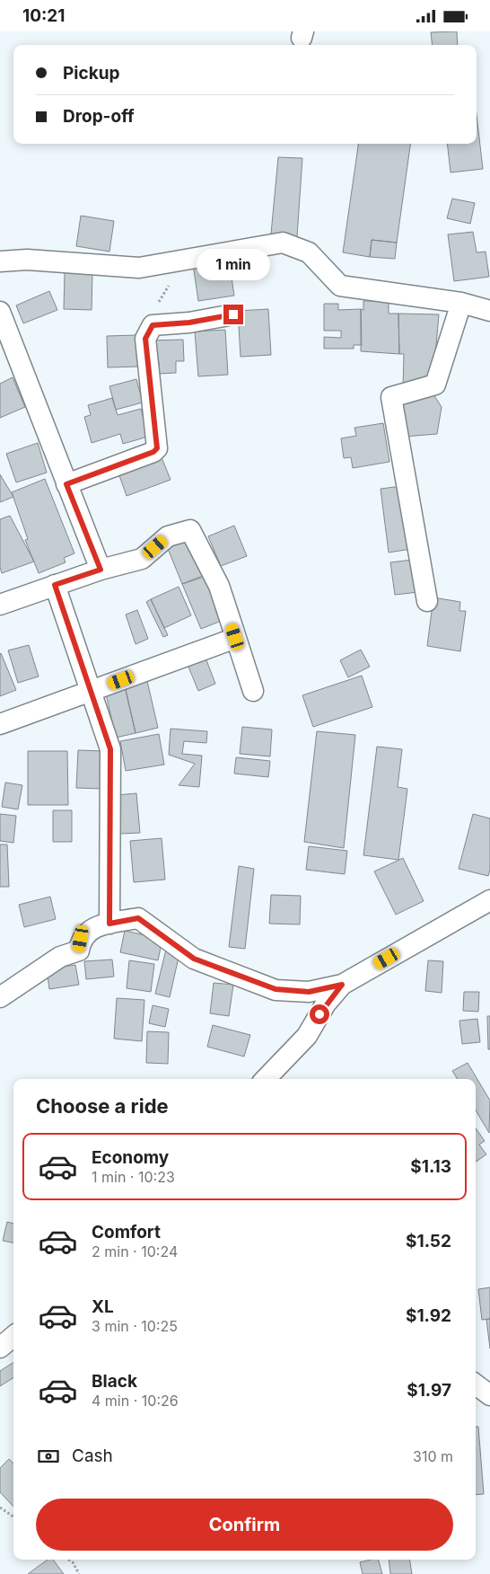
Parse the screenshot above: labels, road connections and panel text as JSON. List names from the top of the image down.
{
  "page": {
    "status": "10:21",
    "banner": ["Pickup", "Drop-off"],
    "bubble": "1 min",
    "heading": "Choose a ride",
    "list": [
      {
        "name": "Economy",
        "note": "1 min · 10:23",
        "value": "$1.13"
      },
      {
        "name": "Comfort",
        "note": "2 min · 10:24",
        "value": "$1.52"
      },
      {
        "name": "XL",
        "note": "3 min · 10:25",
        "value": "$1.92"
      },
      {
        "name": "Black",
        "note": "4 min · 10:26",
        "value": "$1.97"
      }
    ],
    "pay": ["Cash", "310 m"],
    "buttons": "Confirm"
  }
}
